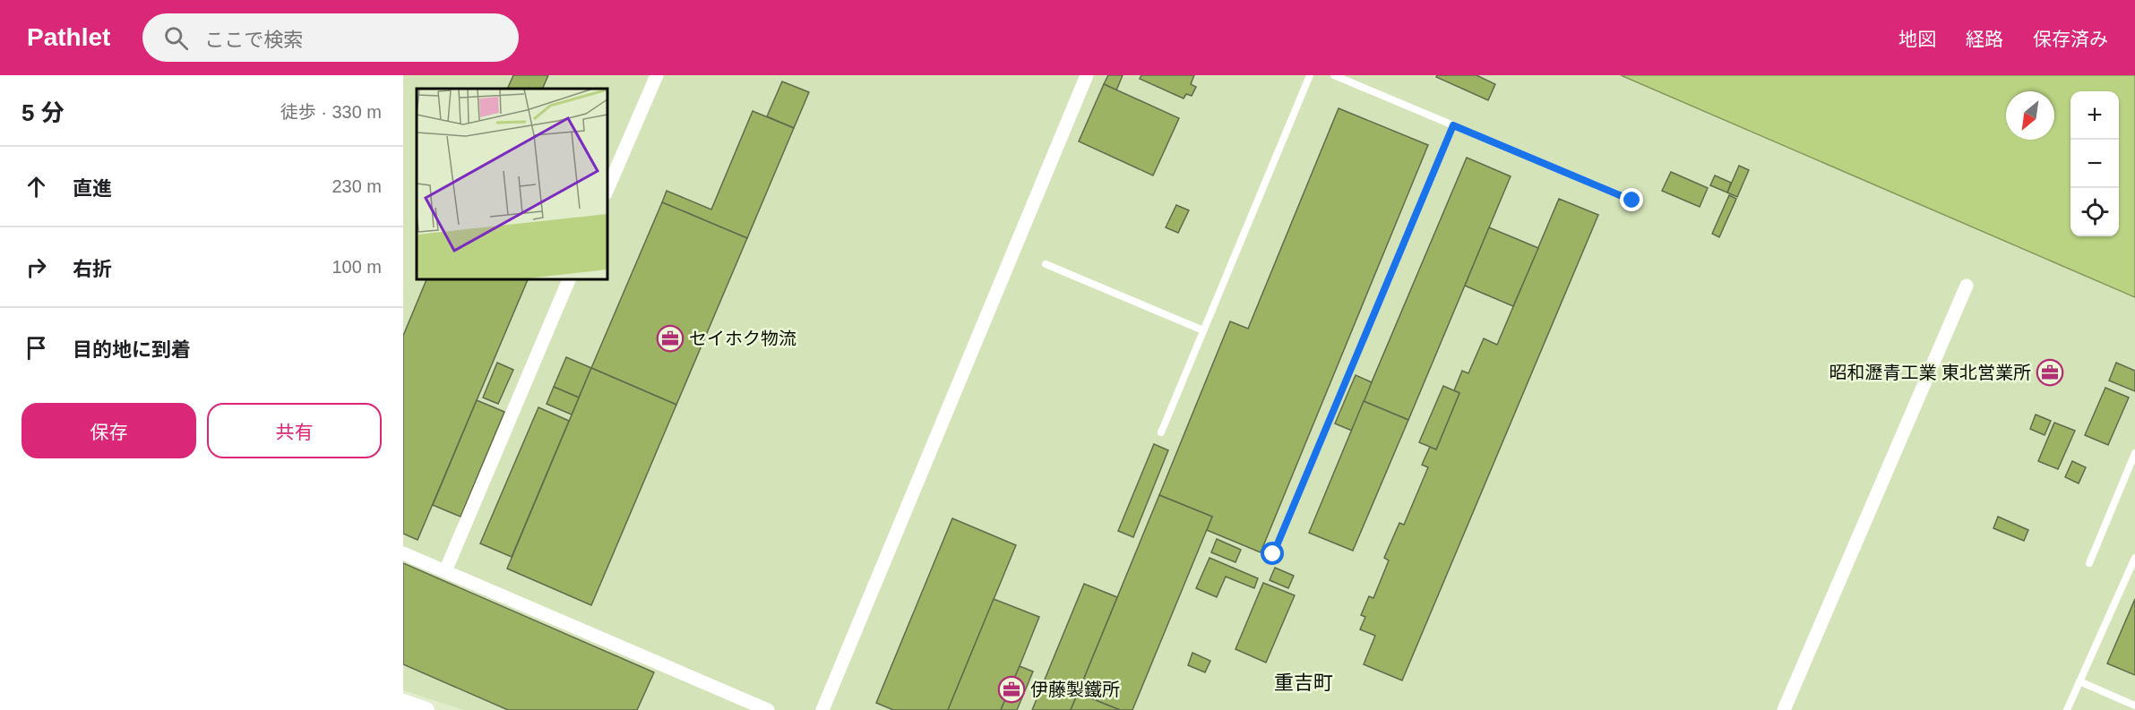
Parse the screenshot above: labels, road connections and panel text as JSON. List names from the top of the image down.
{
  "districts": ["重吉町"],
  "places": {
    "office": ["セイホク物流", "昭和瀝青工業 東北営業所", "伊藤製鐵所"]
  },
  "north": "bottom left",
  "page": {
    "header": "Pathlet",
    "search": "ここで検索",
    "nav": ["地図", "経路", "保存済み"],
    "heading": ["5 分", "徒歩 · 330 m"],
    "map_buttons": ["+", "−"],
    "list": [
      ["直進", "230 m"],
      ["右折", "100 m"],
      "目的地に到着"
    ],
    "buttons": ["保存", "共有"]
  }
}
